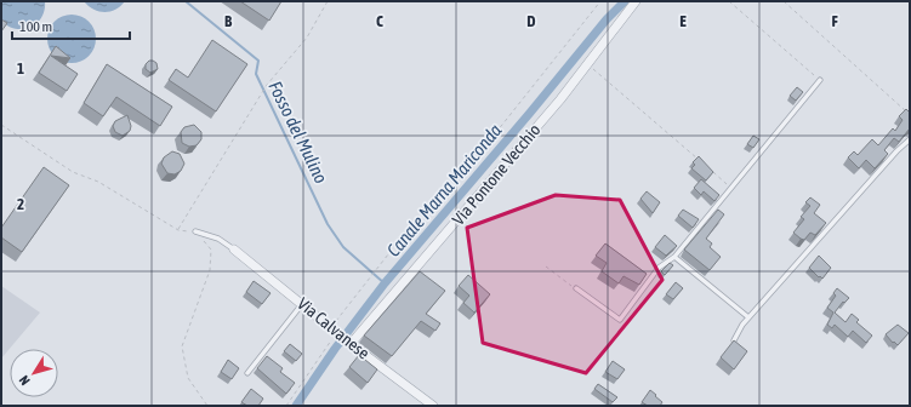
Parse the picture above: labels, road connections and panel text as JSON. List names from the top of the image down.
{
  "streets": {
    "street": ["Via Pontone Vecchio", "Via Calvanese"]
  },
  "crossings": [
    ["Via Pontone Vecchio", "Via Calvanese"]
  ],
  "water": ["Fosso del Mulino", "Canale Marna Mariconda"],
  "scale_bar": "100 m",
  "north": "bottom left",
  "grid": {
    "columns": [
      "B",
      "C",
      "D",
      "E",
      "F"
    ],
    "rows": ["1", "2"]
  }
}
